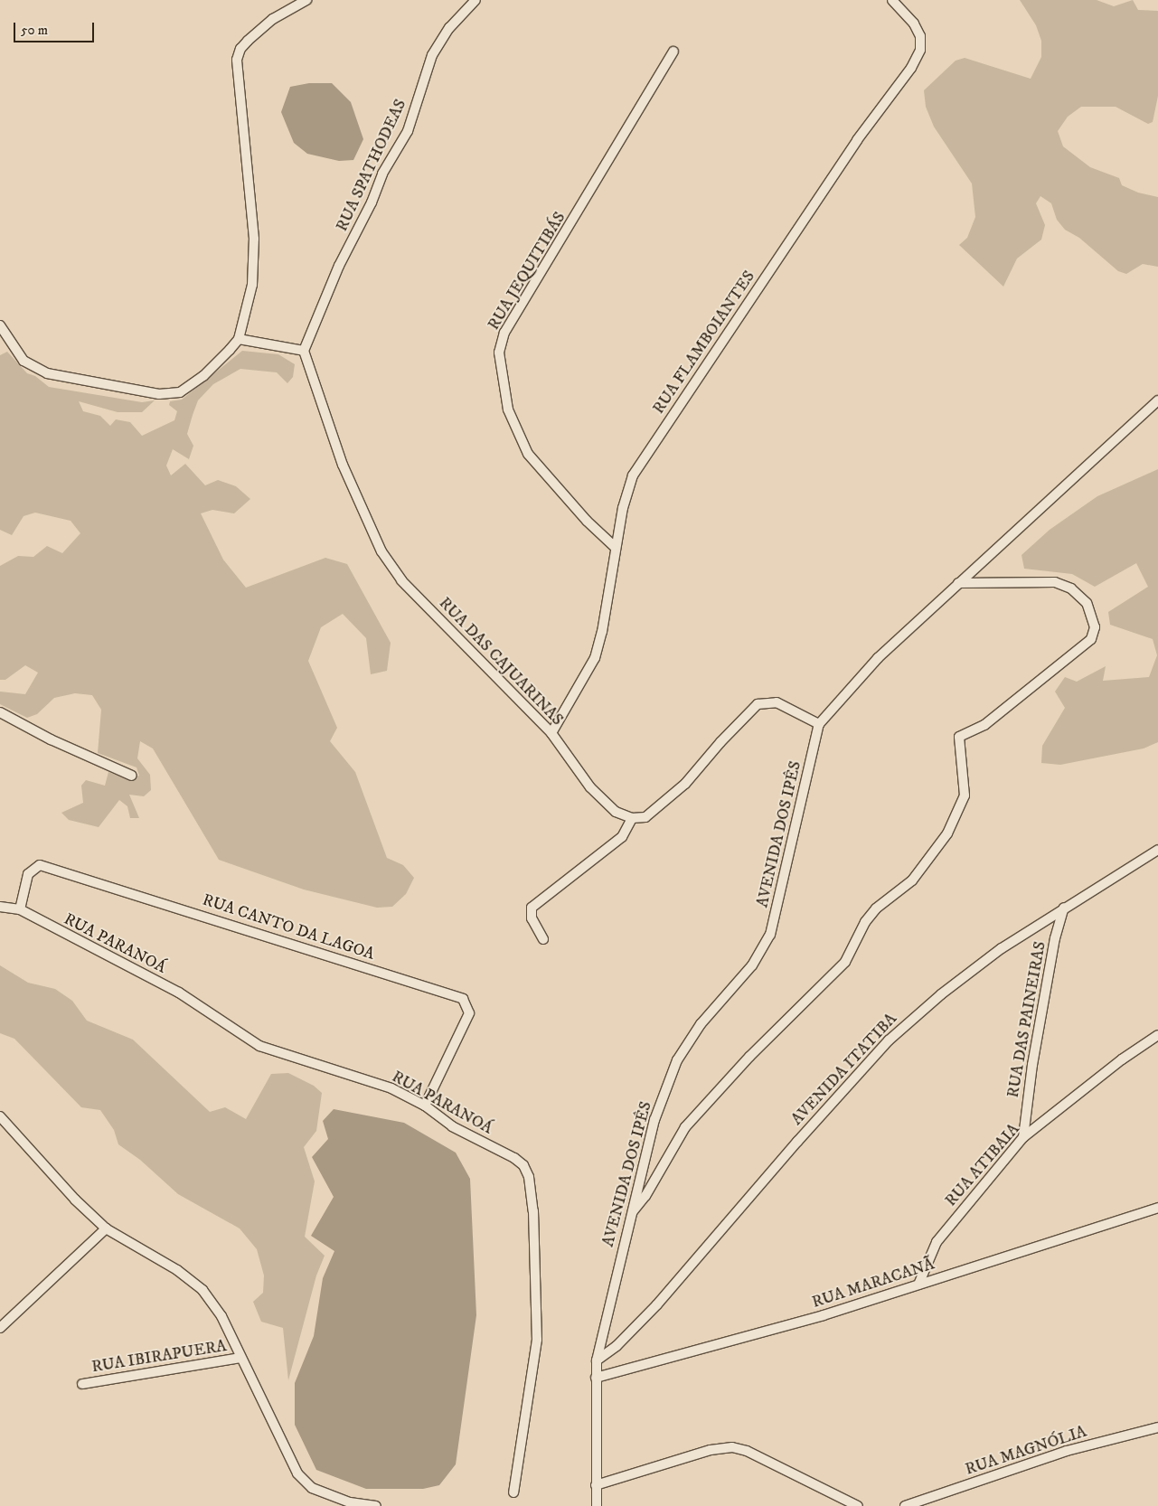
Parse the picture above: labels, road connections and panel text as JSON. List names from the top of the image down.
{
  "streets": {
    "street": [
      "RUA SPATHODEAS",
      "RUA JEQUITIBÁS",
      "RUA FLAMBOIANTES",
      "RUA DAS CAJUARINAS",
      "AVENIDA DOS IPÊS",
      "RUA CANTO DA LAGOA",
      "RUA PARANOÁ",
      "RUA DAS PAINEIRAS",
      "AVENIDA ITATIBA",
      "RUA ATIBAIA",
      "RUA MARACANÃ",
      "RUA IBIRAPUERA",
      "RUA MAGNÓLIA"
    ]
  },
  "crossings": [
    ["RUA SPATHODEAS", "RUA DAS CAJUARINAS"],
    ["RUA JEQUITIBÁS", "RUA FLAMBOIANTES"],
    ["RUA FLAMBOIANTES", "RUA DAS CAJUARINAS"],
    ["AVENIDA DOS IPÊS", "AVENIDA ITATIBA"],
    ["AVENIDA DOS IPÊS", "RUA MARACANÃ"],
    ["RUA CANTO DA LAGOA", "RUA PARANOÁ"],
    ["RUA DAS PAINEIRAS", "AVENIDA ITATIBA"],
    ["RUA DAS PAINEIRAS", "RUA ATIBAIA"],
    ["RUA ATIBAIA", "RUA MARACANÃ"]
  ],
  "scale_bar": "50 m"
}
